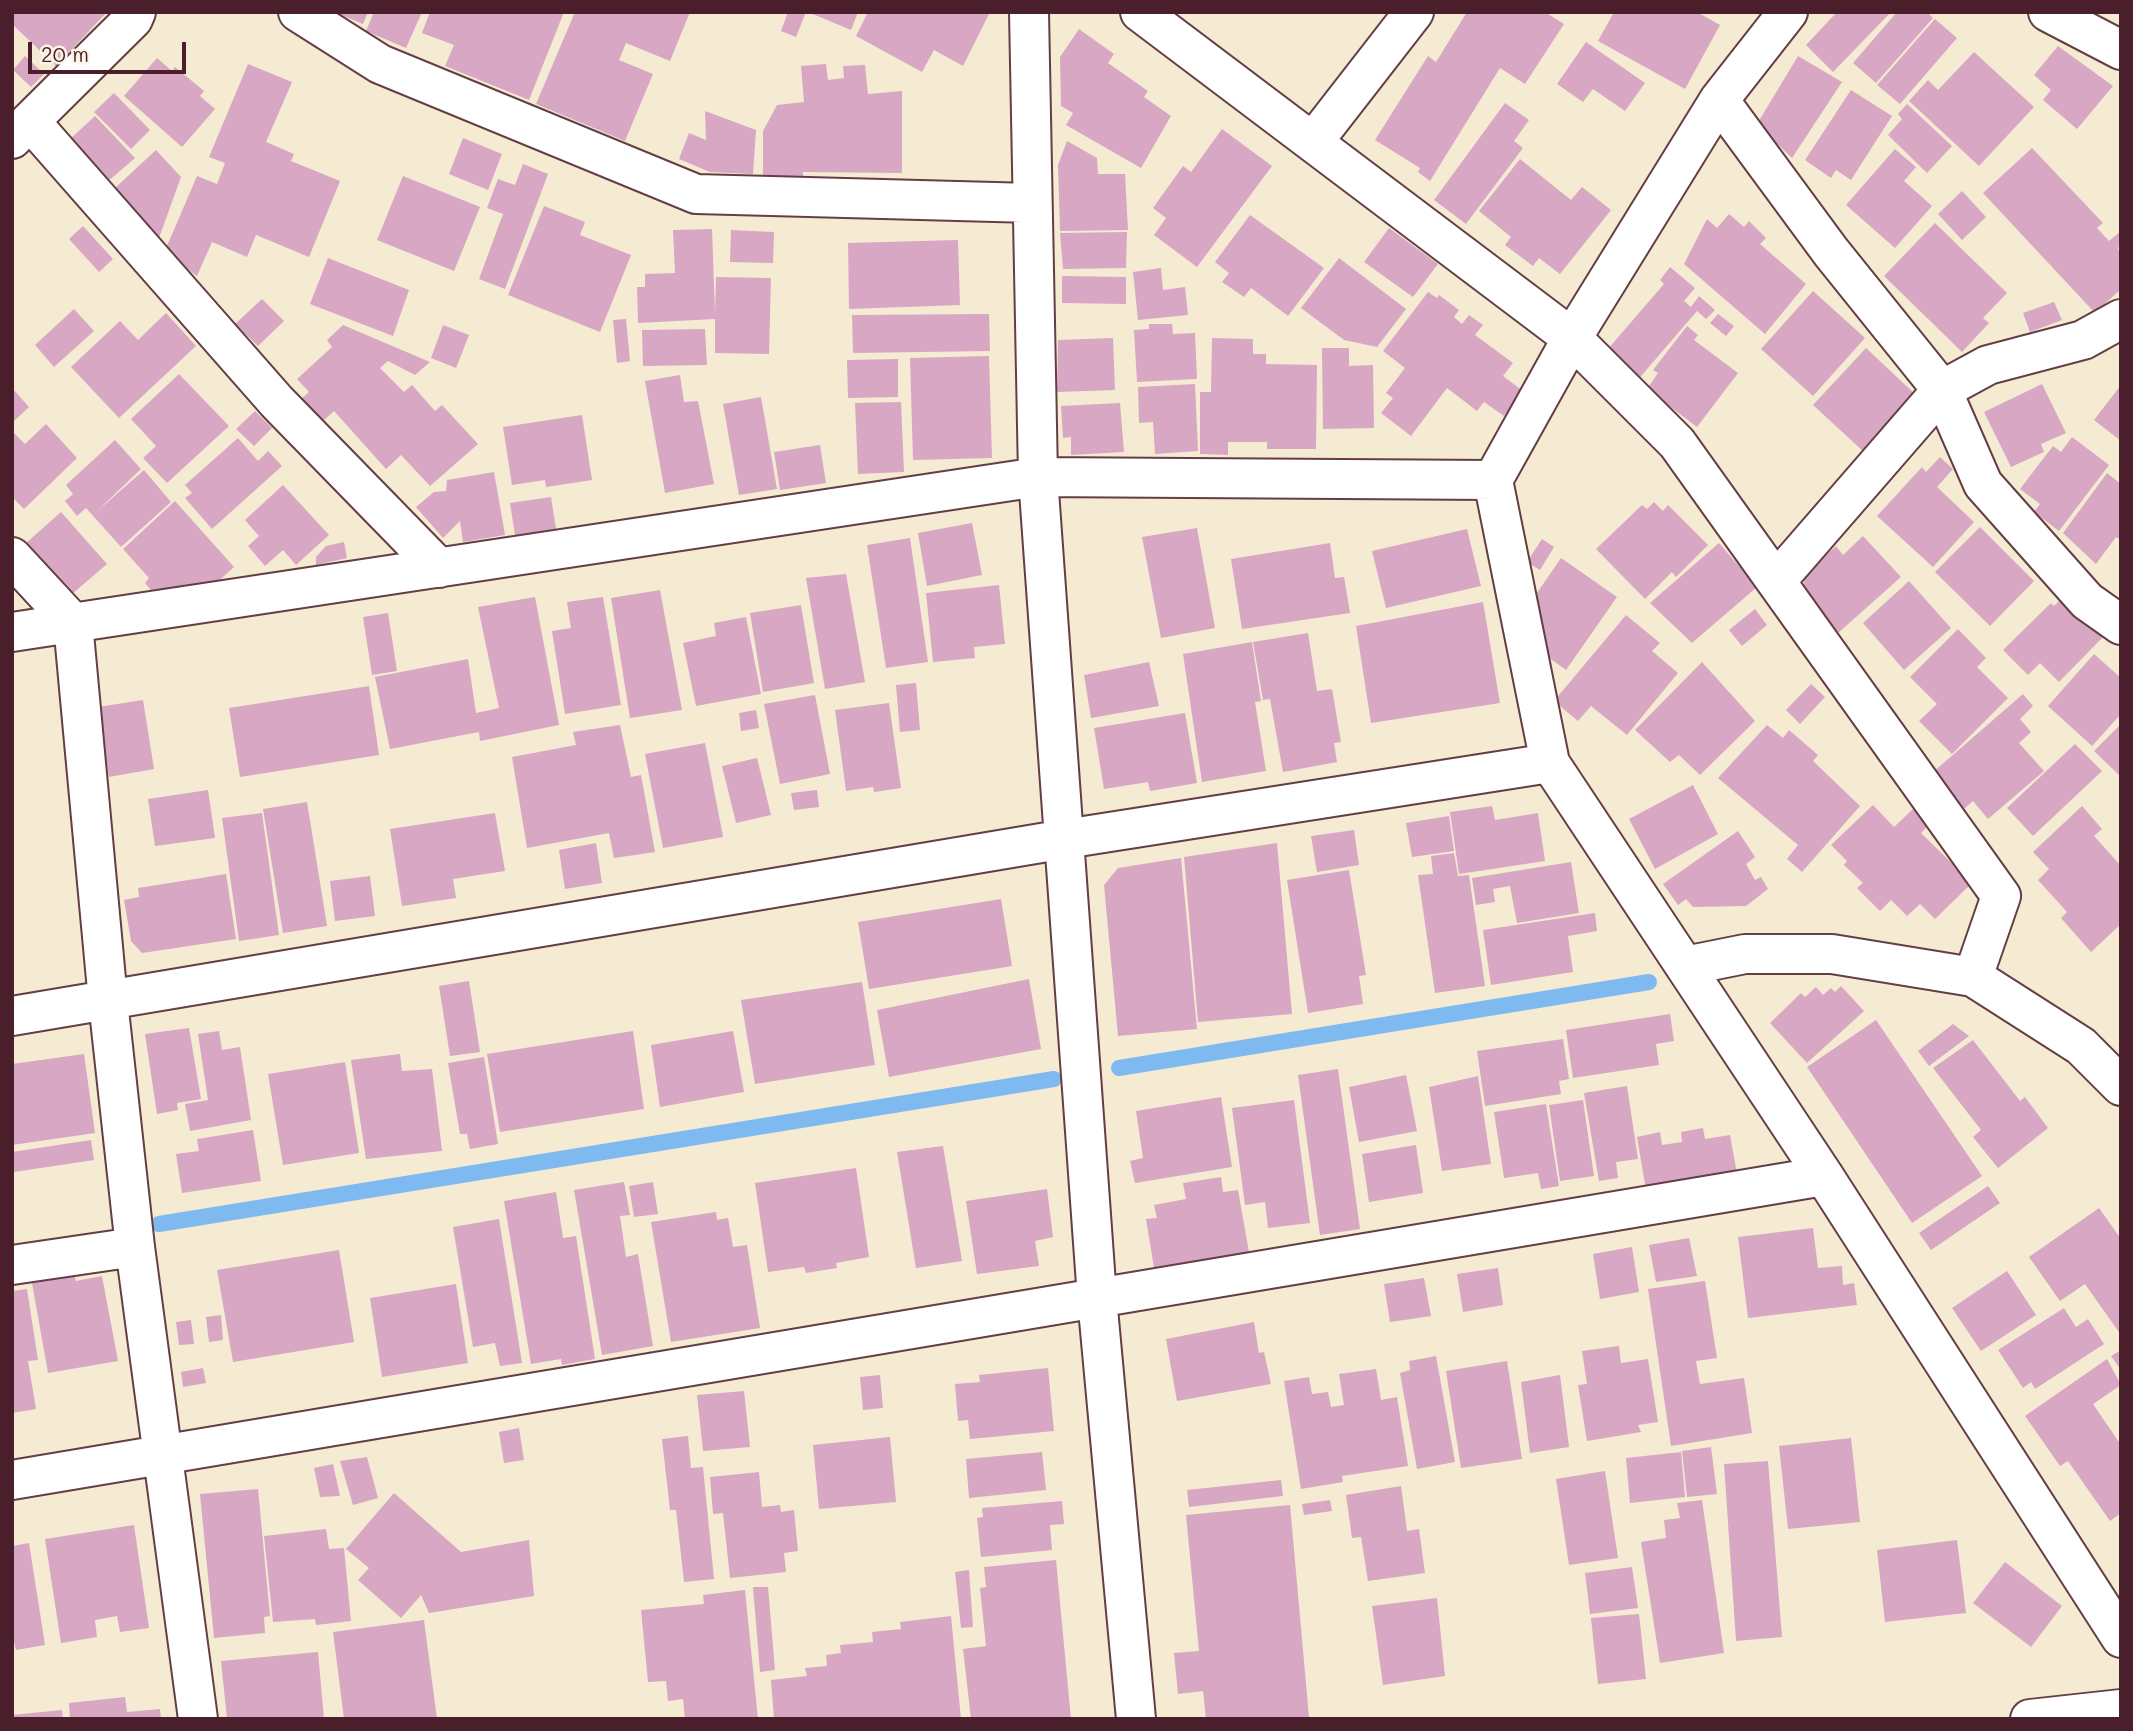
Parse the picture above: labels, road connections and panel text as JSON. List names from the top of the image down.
{
  "scale_bar": "20 m"
}
